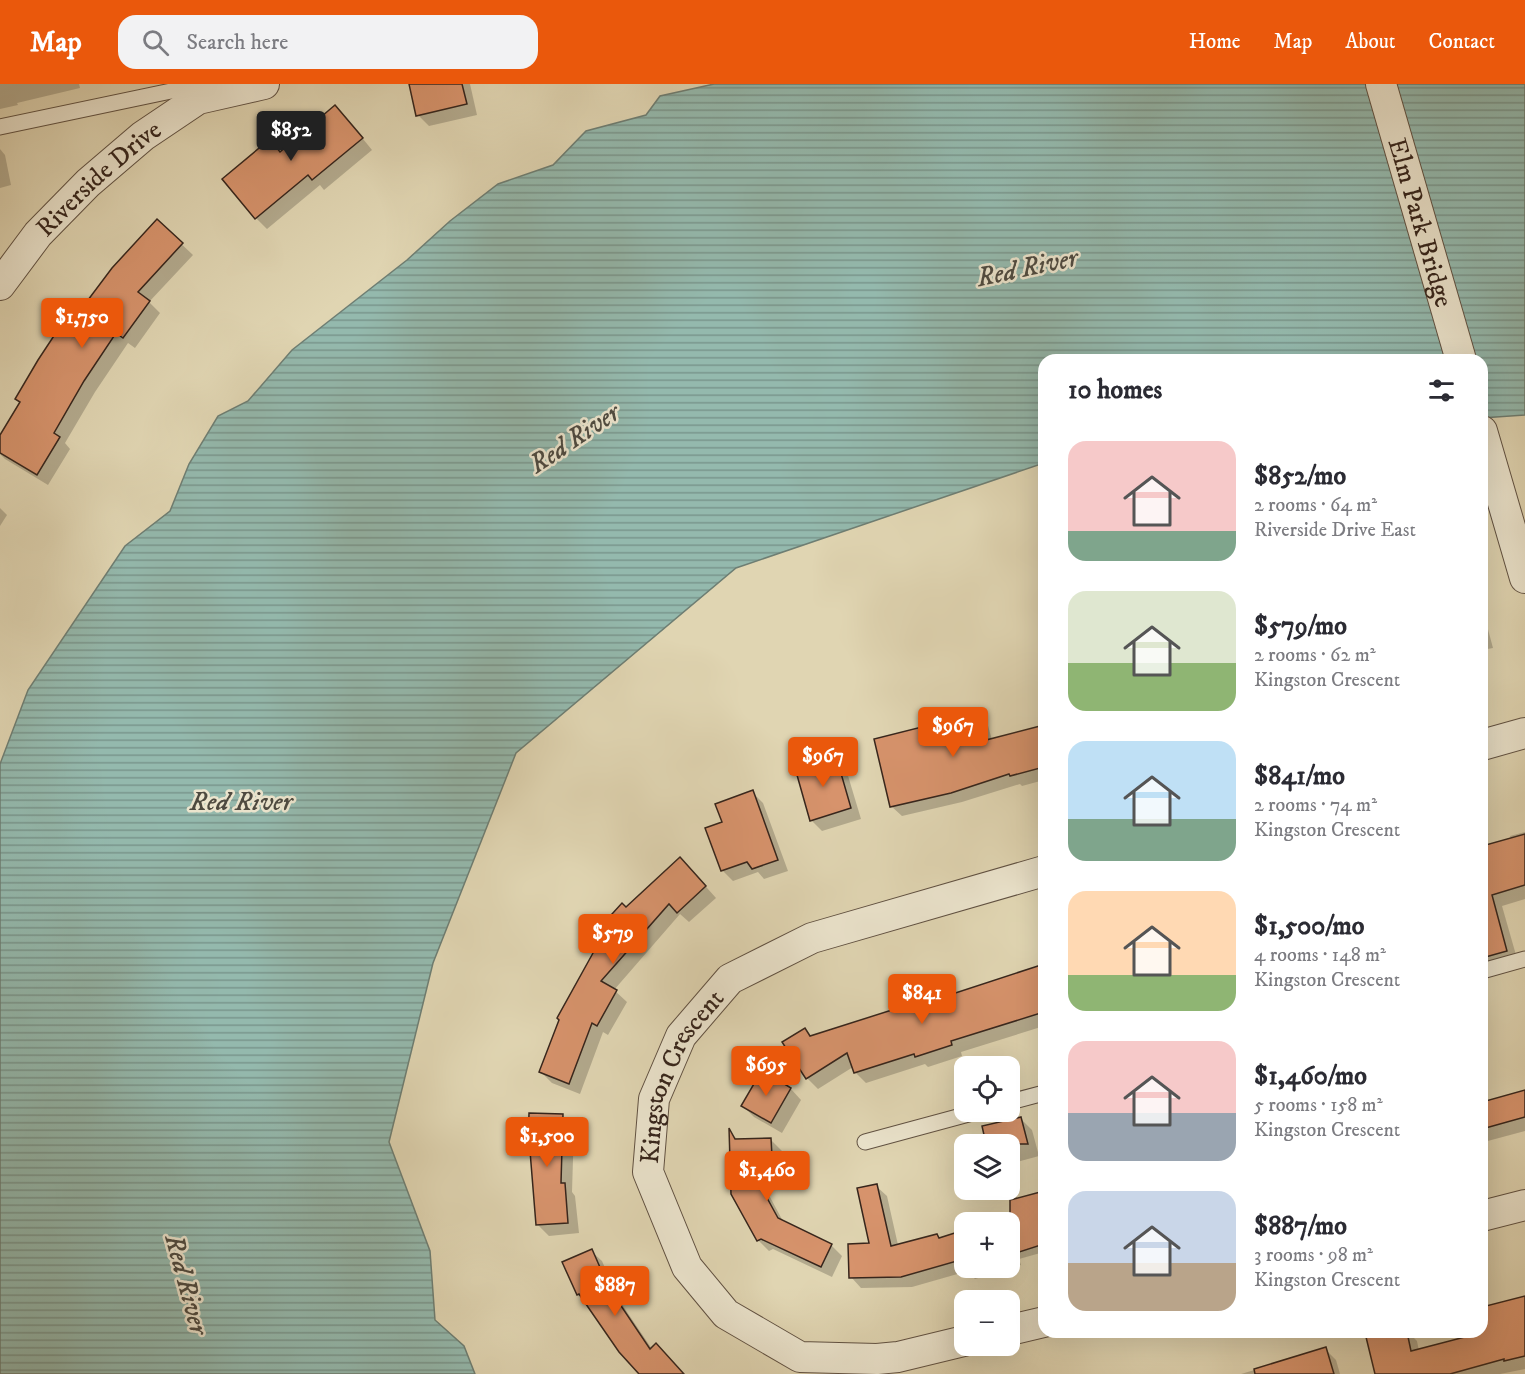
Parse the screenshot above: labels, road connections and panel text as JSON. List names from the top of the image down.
{
  "streets": {
    "street": ["Riverside Drive", "Elm Park Bridge", "Kingston Crescent"]
  },
  "water": ["Red River"],
  "page": {
    "header": "Map",
    "search": "Search here",
    "nav": [
      "Home",
      "Map",
      "About",
      "Contact"
    ],
    "price": [
      "$852",
      "$1,750",
      "$967",
      "$967",
      "$579",
      "$841",
      "$695",
      "$1,500",
      "$1,460",
      "$887"
    ],
    "heading": "10 homes",
    "list": [
      {
        "name": "$852/mo",
        "note": "2 rooms · 64 m² · Riverside Drive East"
      },
      {
        "name": "$579/mo",
        "note": "2 rooms · 62 m² · Kingston Crescent"
      },
      {
        "name": "$841/mo",
        "note": "2 rooms · 74 m² · Kingston Crescent"
      },
      {
        "name": "$1,500/mo",
        "note": "4 rooms · 148 m² · Kingston Crescent"
      },
      {
        "name": "$1,460/mo",
        "note": "5 rooms · 158 m² · Kingston Crescent"
      },
      {
        "name": "$887/mo",
        "note": "3 rooms · 98 m² · Kingston Crescent"
      }
    ],
    "map_buttons": ["+", "−"]
  }
}
